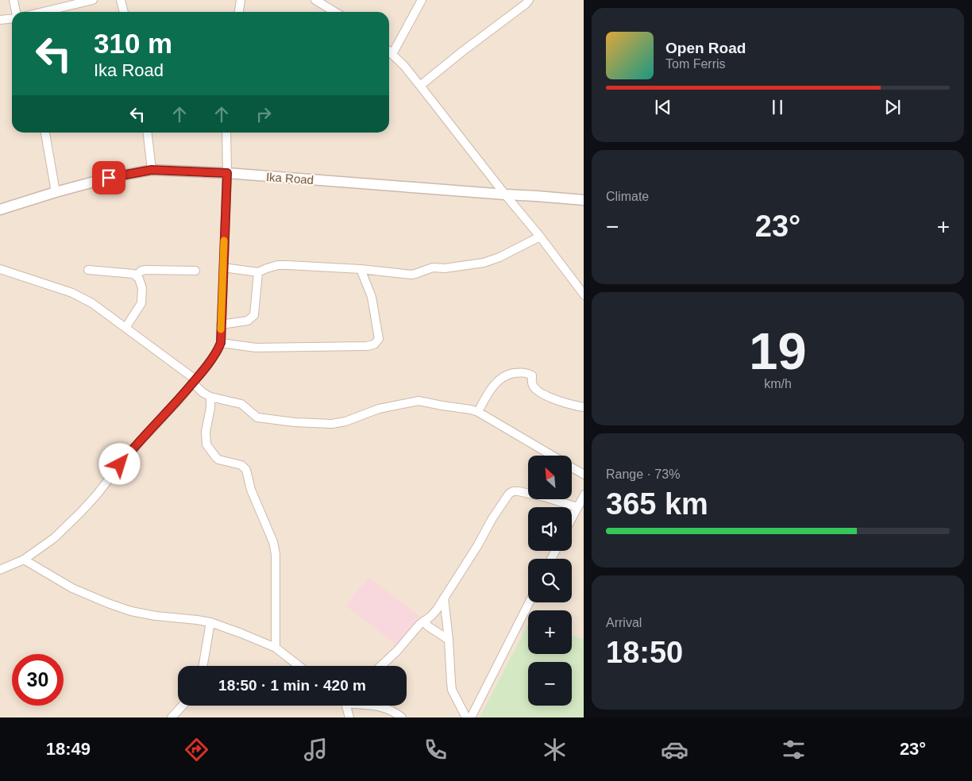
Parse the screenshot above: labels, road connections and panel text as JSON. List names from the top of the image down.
{
  "streets": {
    "street": ["Ika Road"]
  },
  "north": "top left",
  "page": {
    "turn": ["310 m", "Ika Road"],
    "song": ["Open Road", "Tom Ferris"],
    "tile": [
      "Climate",
      ["19", "km/h"],
      ["Range · 73%", "365 km"],
      ["Arrival", "18:50"]
    ],
    "heat": ["−", "23°", "+"],
    "map_buttons": ["+", "−"],
    "limit": "30",
    "trip": "18:50 · 1 min · 420 m",
    "tabs": ["18:49", "23°"]
  }
}
